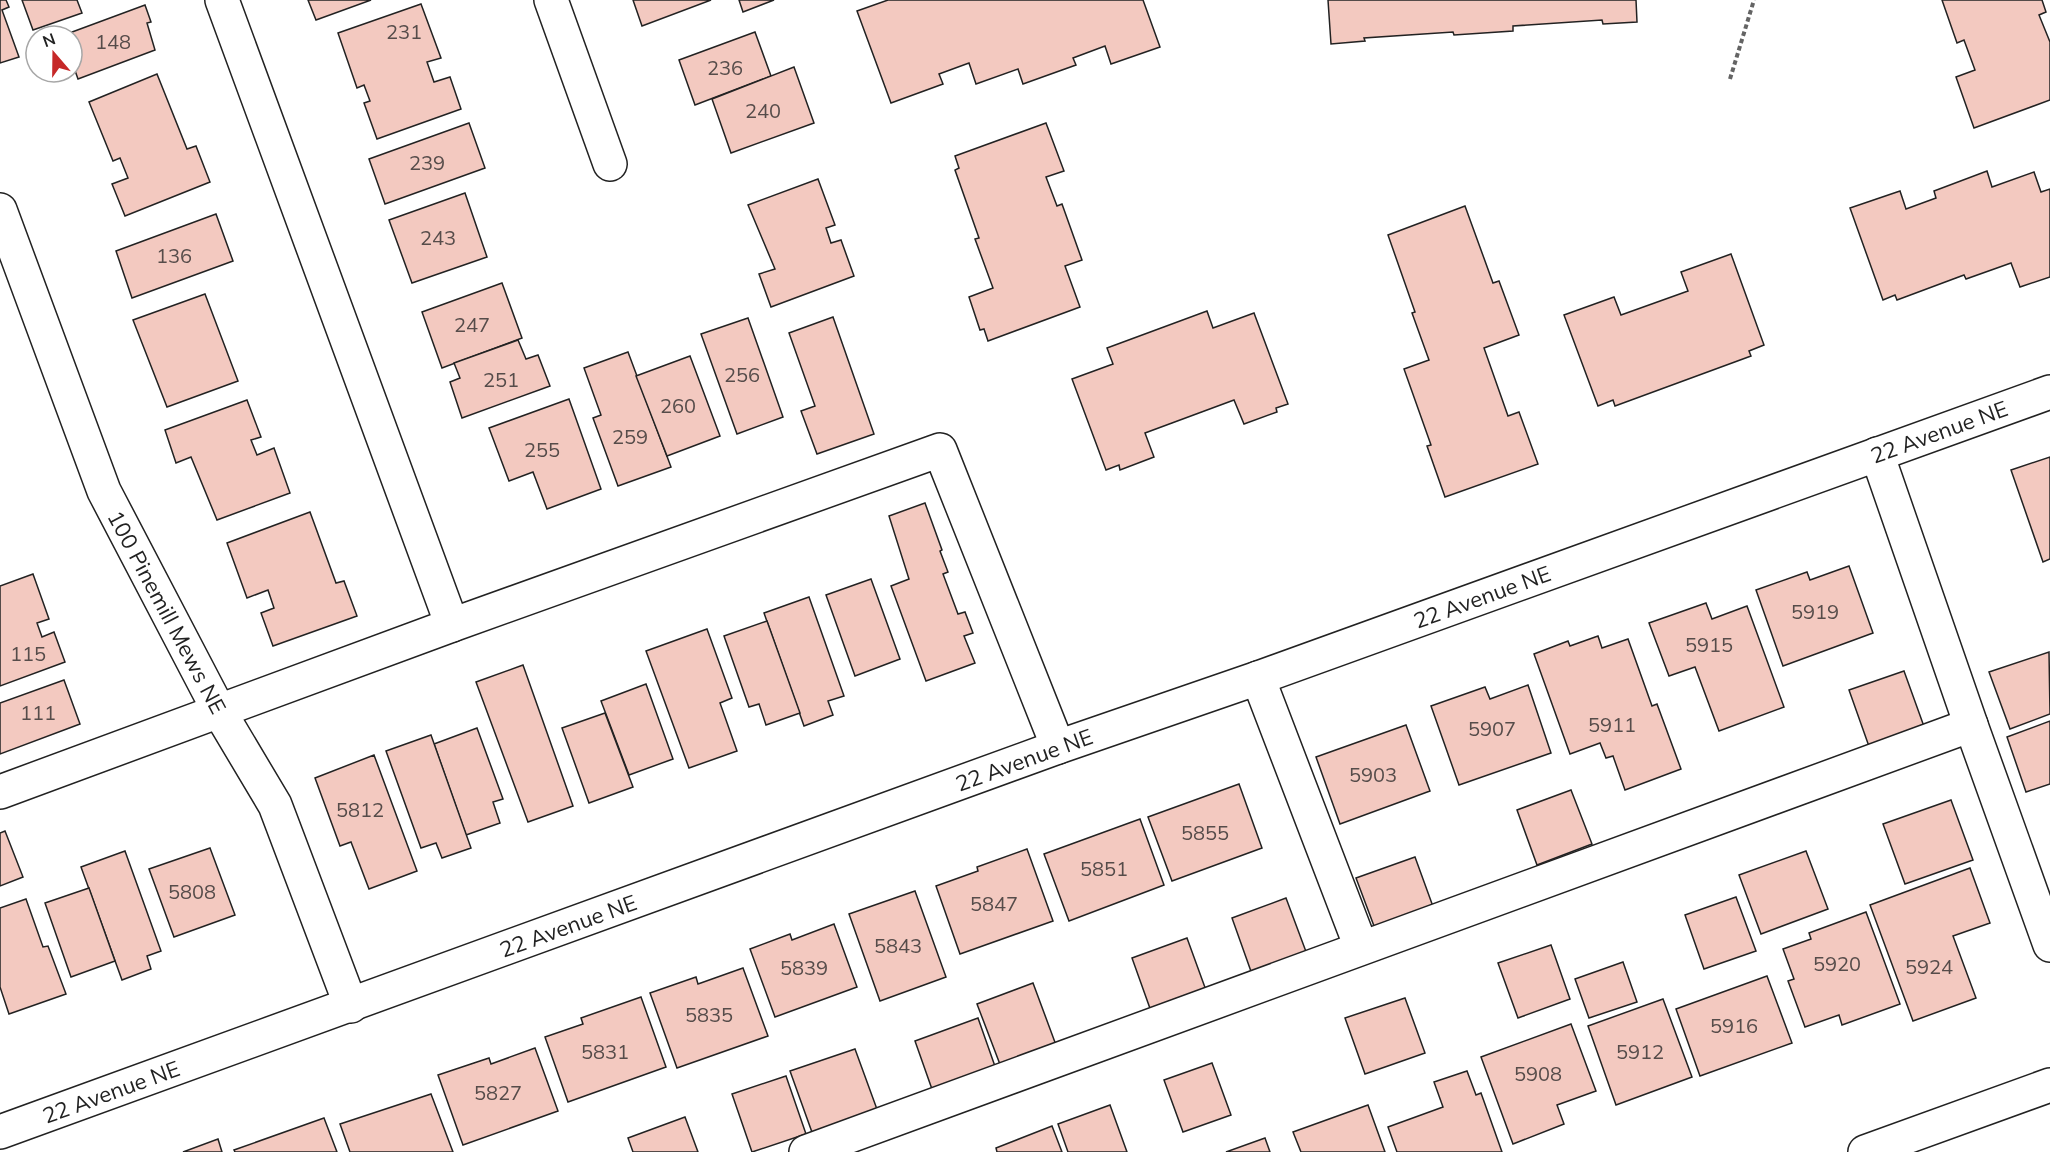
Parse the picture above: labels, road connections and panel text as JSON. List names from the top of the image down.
{
  "streets": {
    "street": ["22 Avenue NE", "100 Pinemill Mews NE"]
  },
  "crossings": [
    ["22 Avenue NE", "100 Pinemill Mews NE"]
  ],
  "house_numbers": [
    "231",
    "148",
    "236",
    "240",
    "239",
    "243",
    "136",
    "247",
    "256",
    "251",
    "260",
    "259",
    "255",
    "5919",
    "5915",
    "115",
    "111",
    "5911",
    "5907",
    "5903",
    "5812",
    "5855",
    "5851",
    "5808",
    "5847",
    "5843",
    "5920",
    "5924",
    "5839",
    "5835",
    "5916",
    "5831",
    "5912",
    "5908",
    "5827"
  ],
  "north": "top"
}
